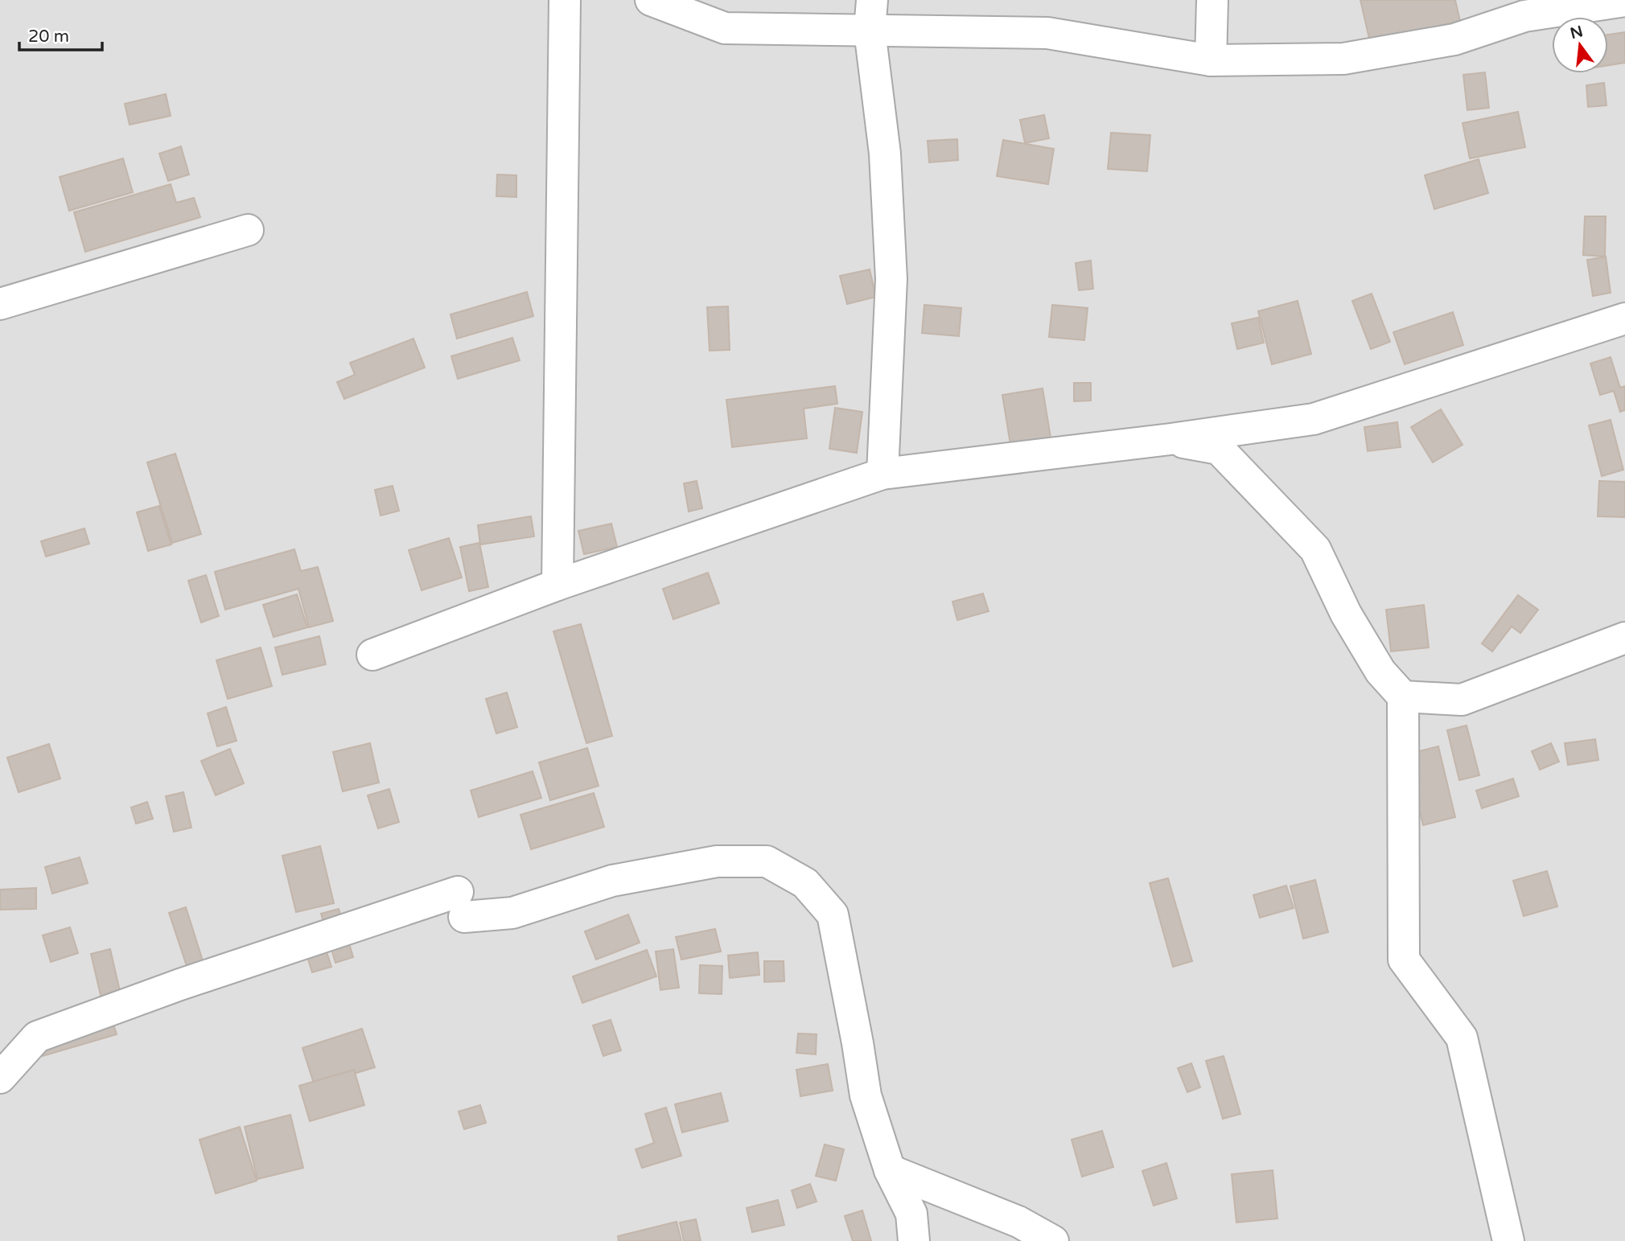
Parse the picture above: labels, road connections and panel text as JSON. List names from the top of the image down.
{
  "scale_bar": "20 m",
  "north": "top"
}
